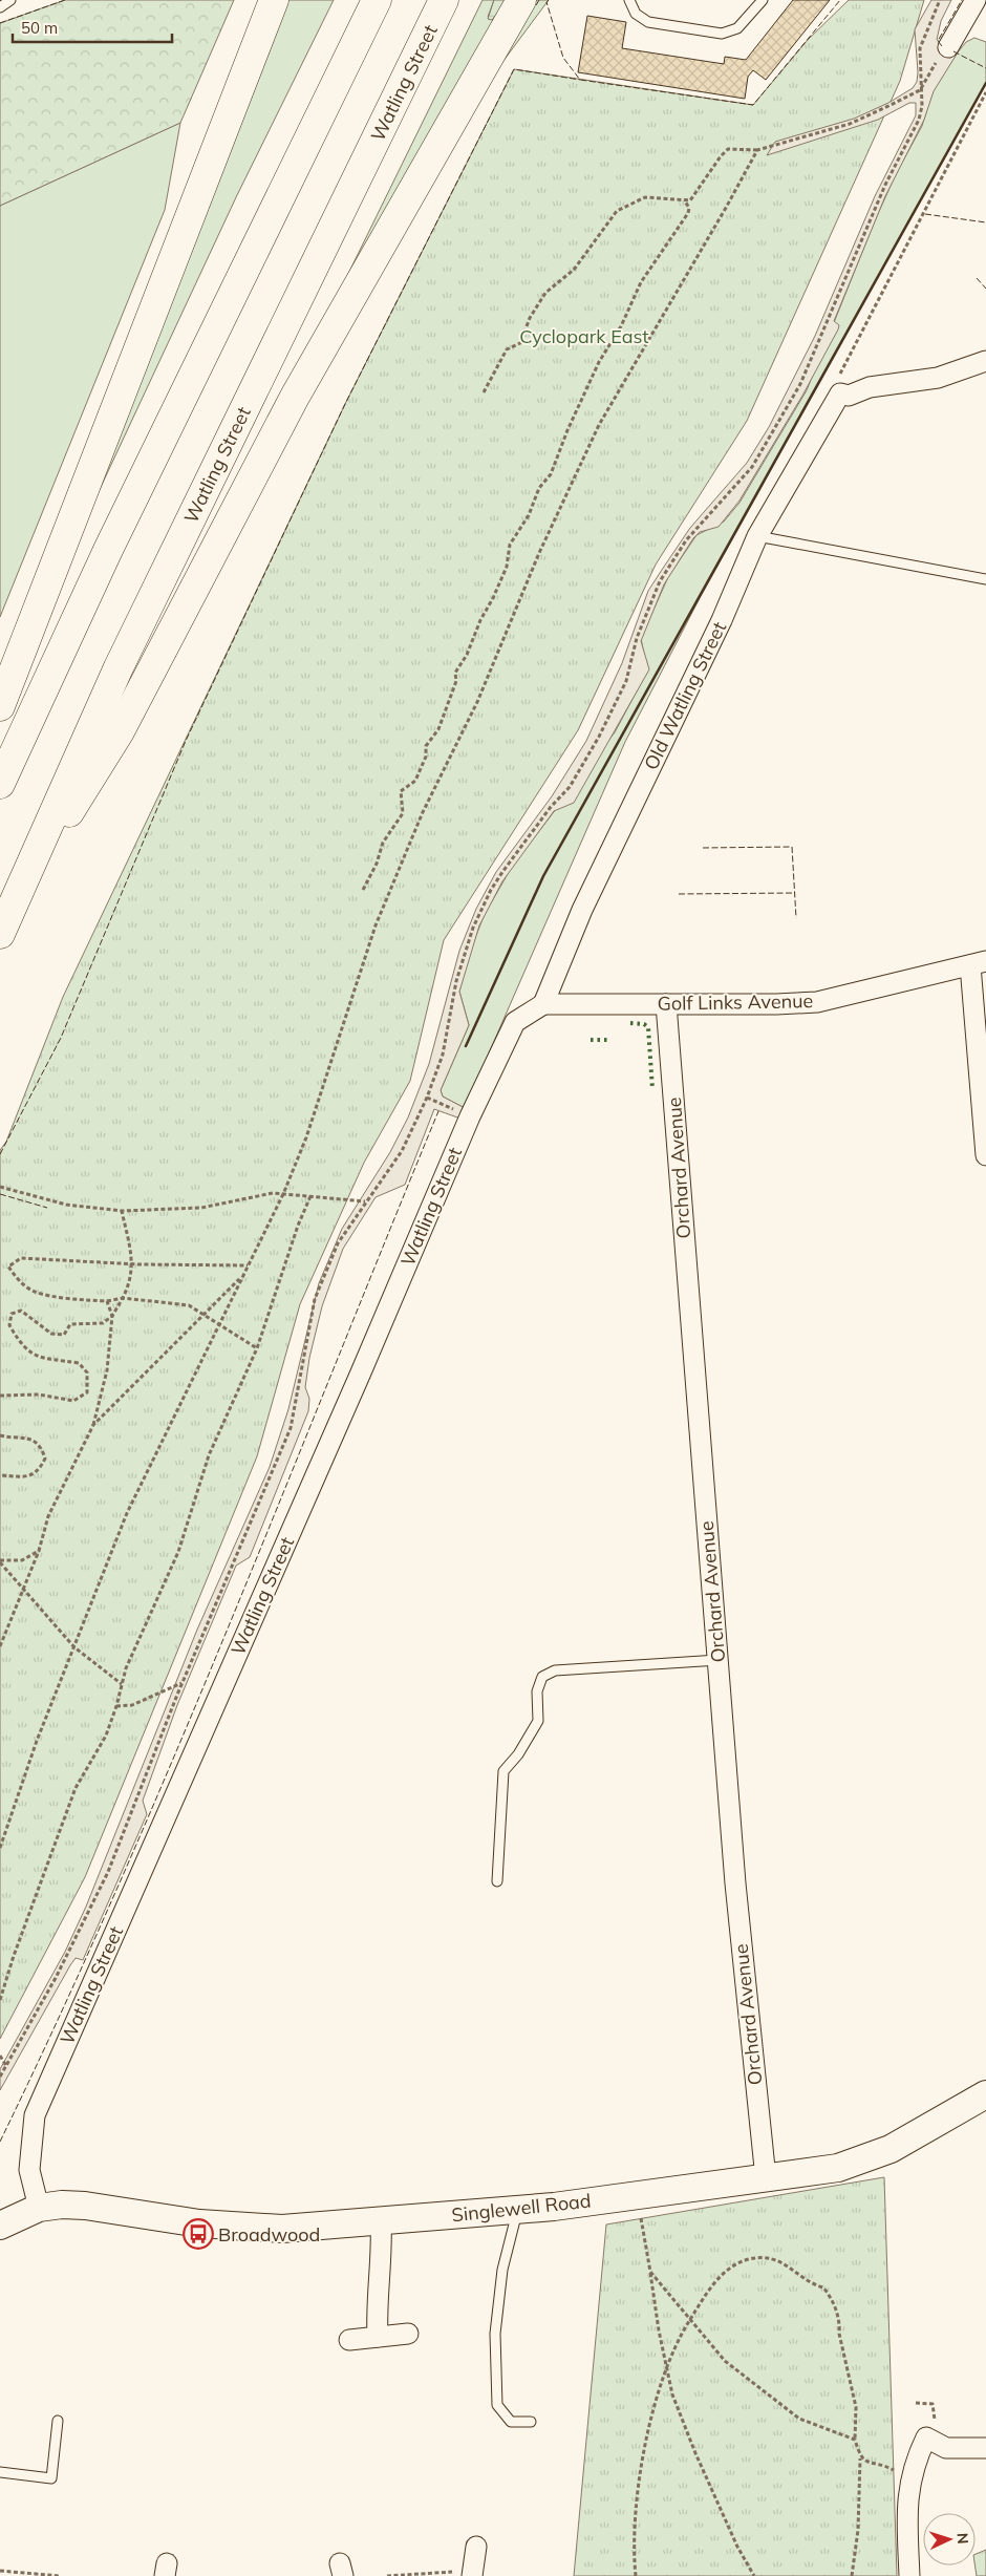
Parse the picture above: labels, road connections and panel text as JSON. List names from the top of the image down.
{
  "streets": {
    "highway": ["Watling Street"],
    "street": [
      "Old Watling Street",
      "Golf Links Avenue",
      "Orchard Avenue",
      "Singlewell Road"
    ]
  },
  "crossings": [
    ["Watling Street", "Old Watling Street"],
    ["Watling Street", "Golf Links Avenue"],
    ["Watling Street", "Singlewell Road"],
    ["Old Watling Street", "Golf Links Avenue"],
    ["Golf Links Avenue", "Orchard Avenue"],
    ["Orchard Avenue", "Singlewell Road"]
  ],
  "parks": ["Cyclopark East"],
  "places": {
    "bus stop": ["Broadwood"]
  },
  "scale_bar": "50 m",
  "north": "right"
}
